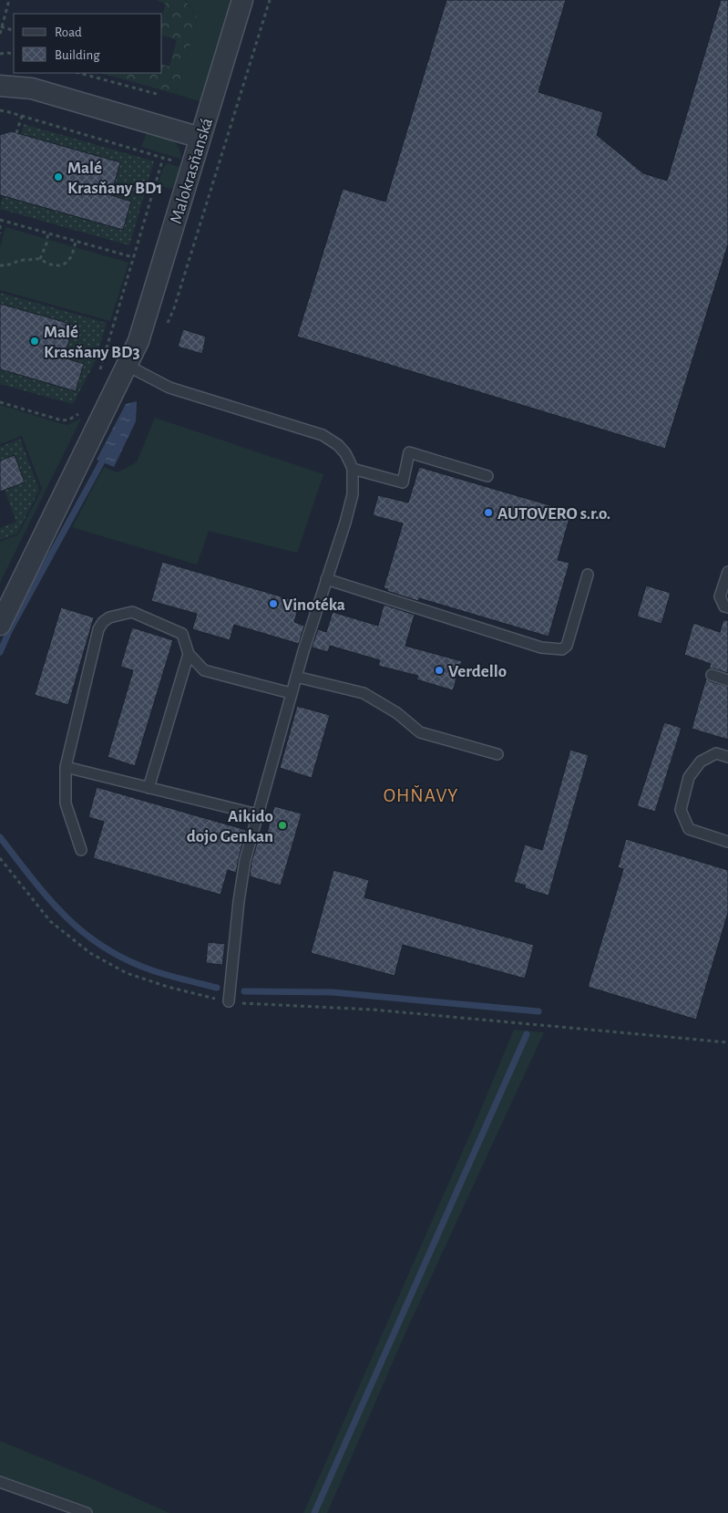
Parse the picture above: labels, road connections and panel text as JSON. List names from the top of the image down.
{
  "streets": {
    "street": ["Malokrasňanská"]
  },
  "districts": ["OHŇAVY"],
  "places": [
    "Malé Krasňany BD1",
    "Malé Krasňany BD3",
    "AUTOVERO s.r.o.",
    "Vinotéka",
    "Verdello",
    "Aikido dojo Genkan"
  ],
  "legend": ["Road", "Building"]
}
